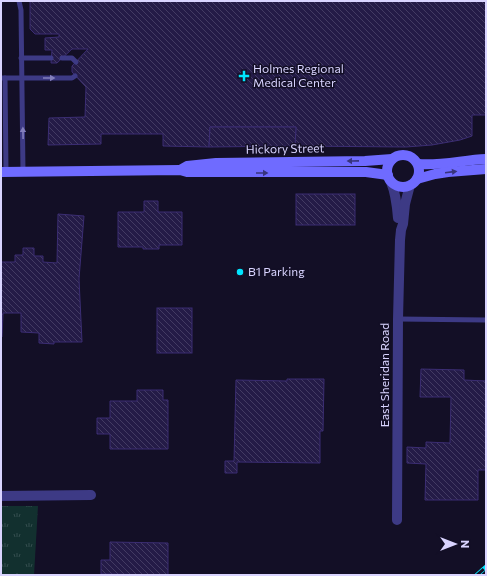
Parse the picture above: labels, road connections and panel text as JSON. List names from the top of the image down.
{
  "streets": {
    "street": ["Hickory Street", "East Sheridan Road"]
  },
  "crossings": [
    ["Hickory Street", "East Sheridan Road"]
  ],
  "places": {
    "health": ["Holmes Regional Medical Center"],
    "other": ["B1 Parking"]
  },
  "north": "right"
}
